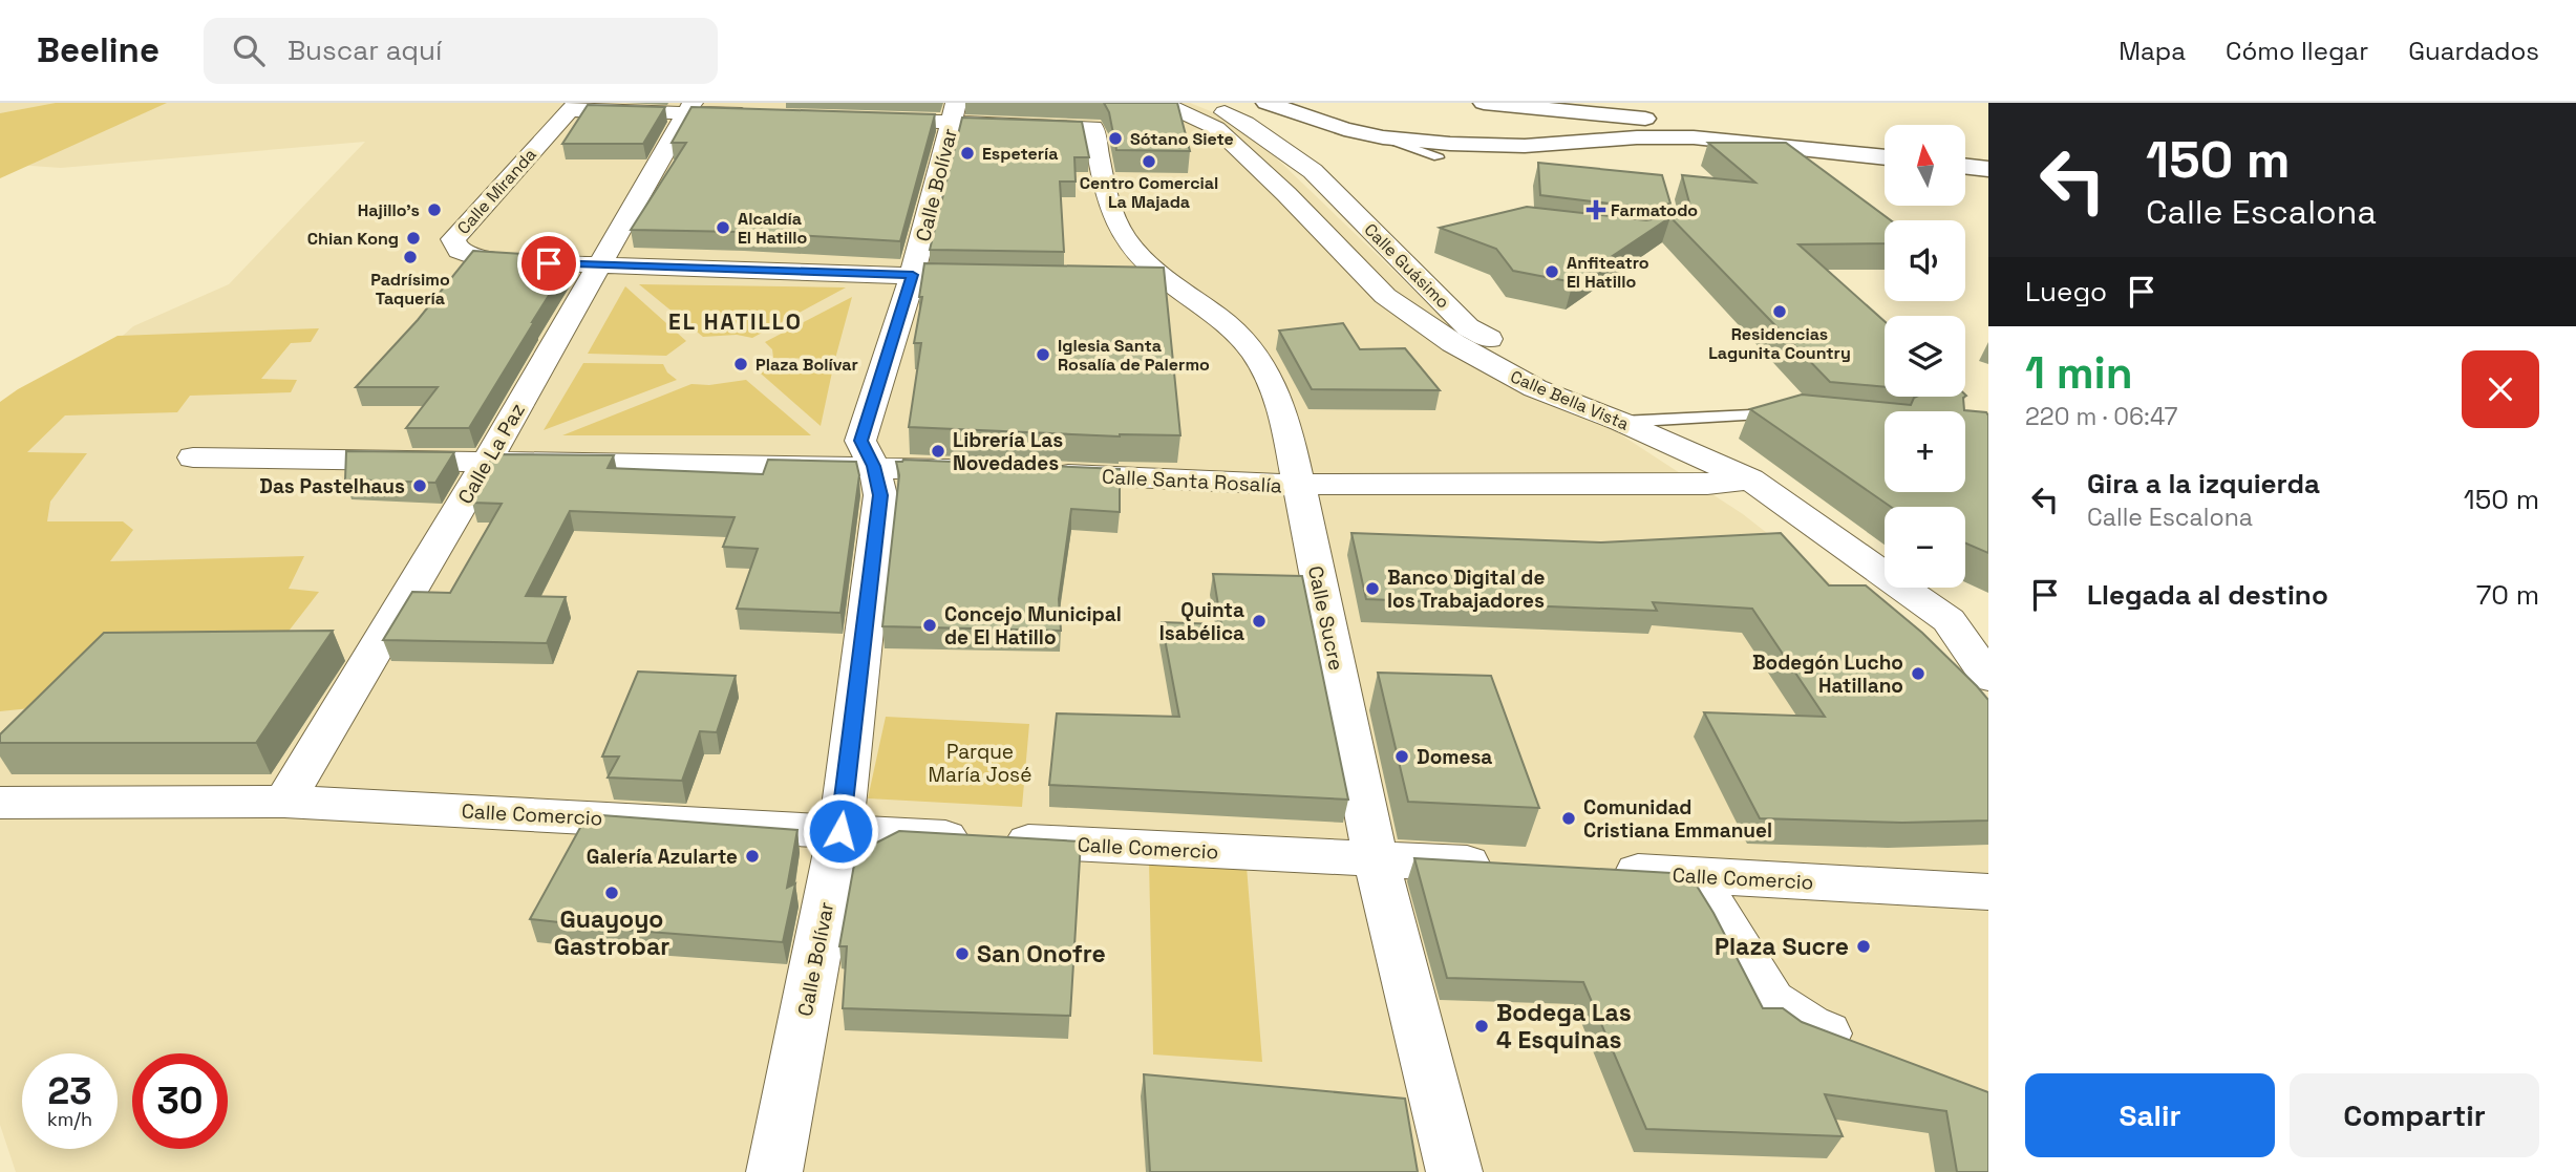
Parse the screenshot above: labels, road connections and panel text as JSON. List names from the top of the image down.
{
  "streets": {
    "street": [
      "Calle Bolívar",
      "Calle Miranda",
      "Calle Guásimo",
      "Calle Bella Vista",
      "Calle La Paz",
      "Calle Santa Rosalía",
      "Calle Sucre",
      "Calle Comercio"
    ]
  },
  "crossings": [
    ["Calle Bolívar", "Calle Sucre"],
    ["Calle Bolívar", "Calle Comercio"],
    ["Calle Miranda", "Calle La Paz"],
    ["Calle Guásimo", "Calle Bella Vista"],
    ["Calle Bella Vista", "Calle Santa Rosalía"],
    ["Calle La Paz", "Calle Comercio"],
    ["Calle Santa Rosalía", "Calle Sucre"],
    ["Calle Sucre", "Calle Comercio"]
  ],
  "districts": ["EL HATILLO"],
  "parks": ["Parque María José"],
  "places": {
    "other": [
      "Sótano Siete",
      "Espetería",
      "Centro Comercial La Majada",
      "Hajillo's",
      "Alcaldía El Hatillo",
      "Chian Kong",
      "Padrísimo Taquería",
      "Anfiteatro El Hatillo",
      "Residencias Lagunita Country",
      "Iglesia Santa Rosalía de Palermo",
      "Plaza Bolívar",
      "Librería Las Novedades",
      "Das Pastelhaus",
      "Banco Digital de los Trabajadores",
      "Quinta Isabélica",
      "Concejo Municipal de El Hatillo",
      "Bodegón Lucho Hatillano",
      "Domesa",
      "Comunidad Cristiana Emmanuel",
      "Galería Azularte",
      "Guayoyo Gastrobar",
      "Plaza Sucre",
      "San Onofre",
      "Bodega Las 4 Esquinas"
    ],
    "health": ["Farmatodo"]
  },
  "north": "top",
  "page": {
    "header": "Beeline",
    "search": "Buscar aquí",
    "nav": ["Mapa", "Cómo llegar", "Guardados"],
    "turn": ["150 m", "Calle Escalona"],
    "map_buttons": ["+", "−"],
    "then": "Luego",
    "heading": ["1 min", "220 m · 06:47"],
    "list": [
      {
        "name": "Gira a la izquierda",
        "note": "Calle Escalona",
        "value": "150 m"
      },
      {
        "name": "Llegada al destino",
        "value": "70 m"
      }
    ],
    "speed": "23 km/h",
    "limit": "30",
    "buttons": ["Salir", "Compartir"]
  }
}
